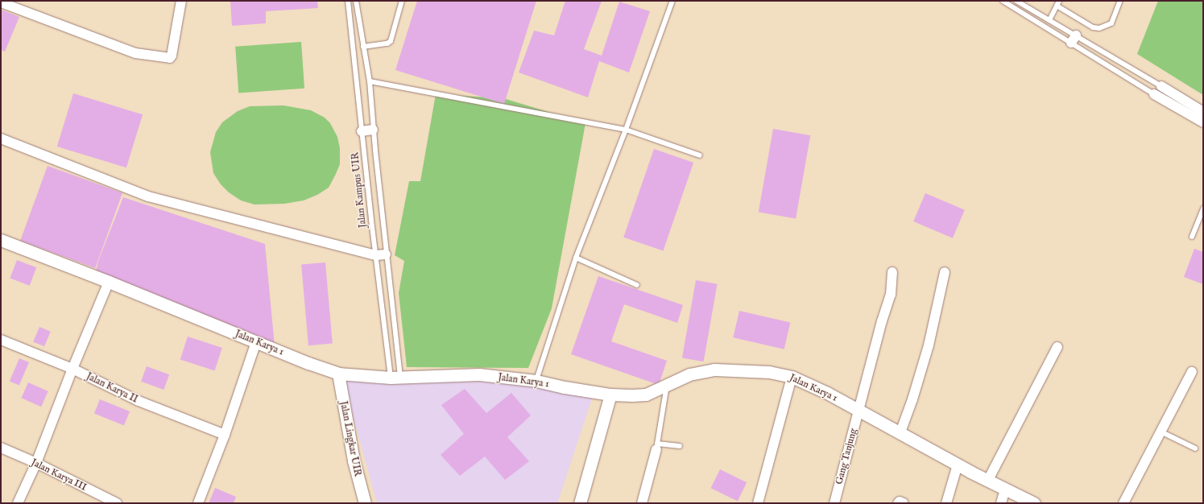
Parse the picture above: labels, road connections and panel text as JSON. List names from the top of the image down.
{
  "streets": {
    "street": [
      "Jalan Karya 1",
      "Jalan Karya II",
      "Jalan Lingkar UIR",
      "Gang Tanjung",
      "Jalan Karya III"
    ],
    "lane": ["Jalan Kampus UIR"]
  },
  "crossings": [
    ["Jalan Kampus UIR", "Jalan Karya 1"],
    ["Jalan Karya 1", "Jalan Lingkar UIR"],
    ["Jalan Karya 1", "Gang Tanjung"]
  ]
}
